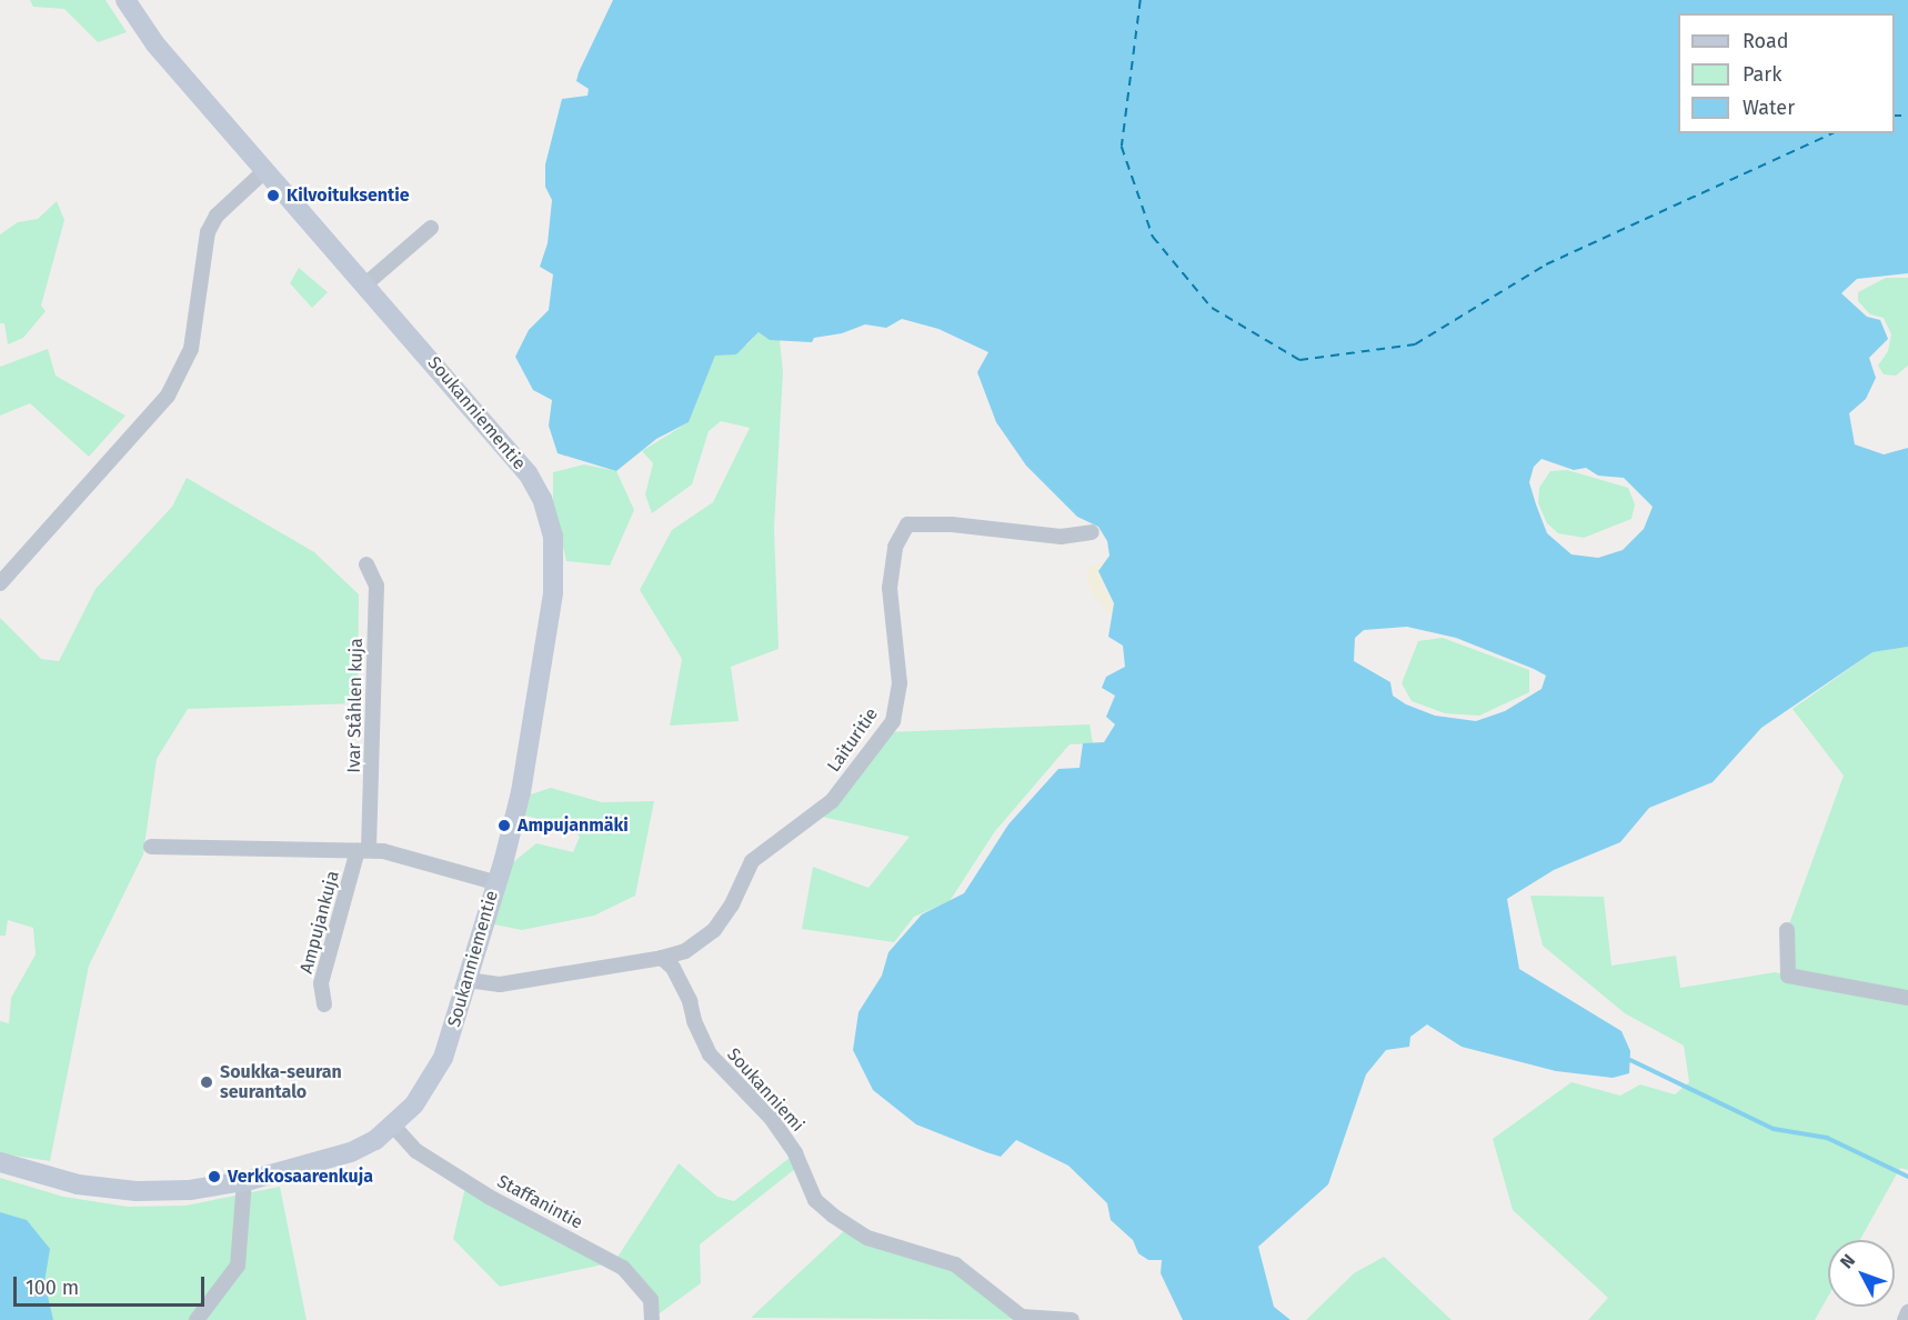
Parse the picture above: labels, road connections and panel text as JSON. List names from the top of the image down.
{
  "streets": {
    "street": [
      "Soukanniementie",
      "Ivar Ståhlen kuja",
      "Laituritie",
      "Ampujankuja",
      "Soukanniemi",
      "Staffanintie"
    ]
  },
  "crossings": [
    ["Soukanniementie", "Staffanintie"],
    ["Ivar Ståhlen kuja", "Ampujankuja"],
    ["Laituritie", "Soukanniemi"]
  ],
  "places": [
    "Kilvoituksentie",
    "Ampujanmäki",
    "Soukka-seuran seurantalo",
    "Verkkosaarenkuja"
  ],
  "legend": ["Road", "Park", "Water"],
  "scale_bar": "100 m",
  "north": "top left"
}
